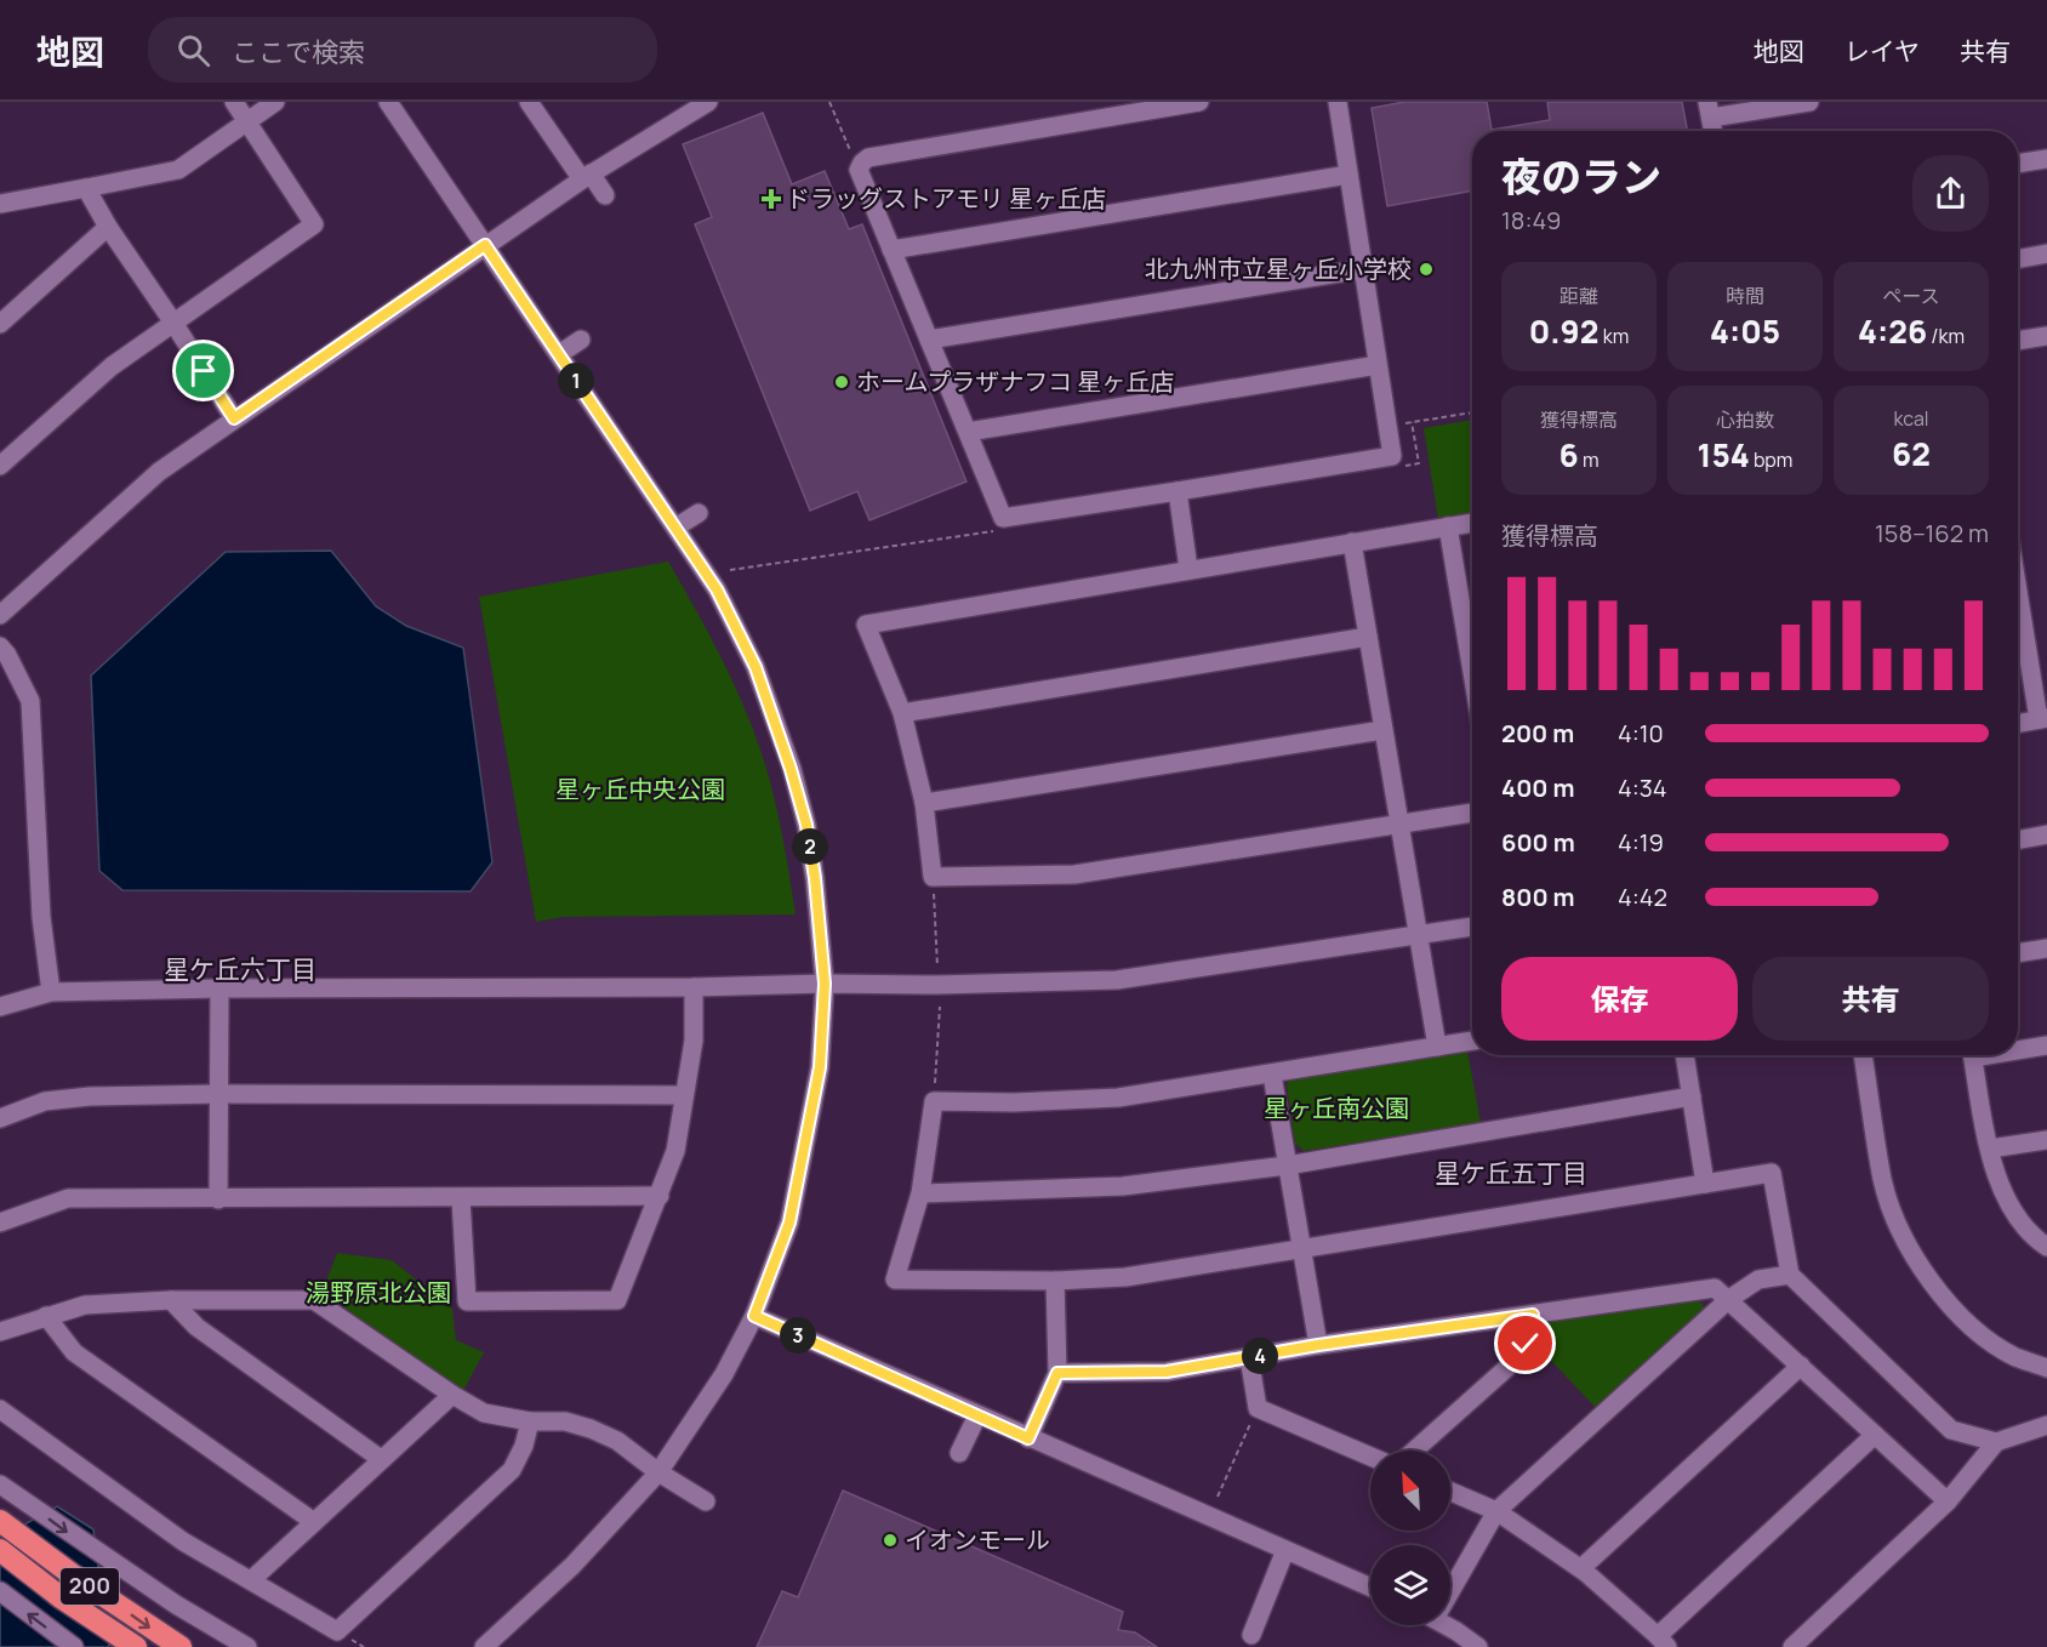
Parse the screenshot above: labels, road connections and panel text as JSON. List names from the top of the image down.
{
  "streets": {
    "highway": ["200"]
  },
  "districts": ["星ケ丘六丁目", "星ケ丘五丁目"],
  "parks": ["星ヶ丘中央公園", "星ヶ丘南公園", "湯野原北公園"],
  "places": {
    "health": ["ドラッグストアモリ 星ヶ丘店"],
    "other": ["北九州市立星ヶ丘小学校", "ホームプラザナフコ 星ヶ丘店", "イオンモール"]
  },
  "north": "top left",
  "page": {
    "header": "地図",
    "search": "ここで検索",
    "nav": ["地図", "レイヤ", "共有"],
    "heading": ["夜のラン", "18:49"],
    "stats": [
      ["距離", "0.92 km"],
      ["時間", "4:05"],
      ["ペース", "4:26 /km"],
      ["獲得標高", "6 m"],
      ["心拍数", "154 bpm"],
      ["kcal", "62"]
    ],
    "pins": [
      "1",
      "2",
      "3",
      "4"
    ],
    "chart": ["獲得標高", "158–162 m"],
    "list": [
      {
        "name": "200 m",
        "note": "4:10"
      },
      {
        "name": "400 m",
        "note": "4:34"
      },
      {
        "name": "600 m",
        "note": "4:19"
      },
      {
        "name": "800 m",
        "note": "4:42"
      }
    ],
    "buttons": ["保存", "共有"]
  }
}
